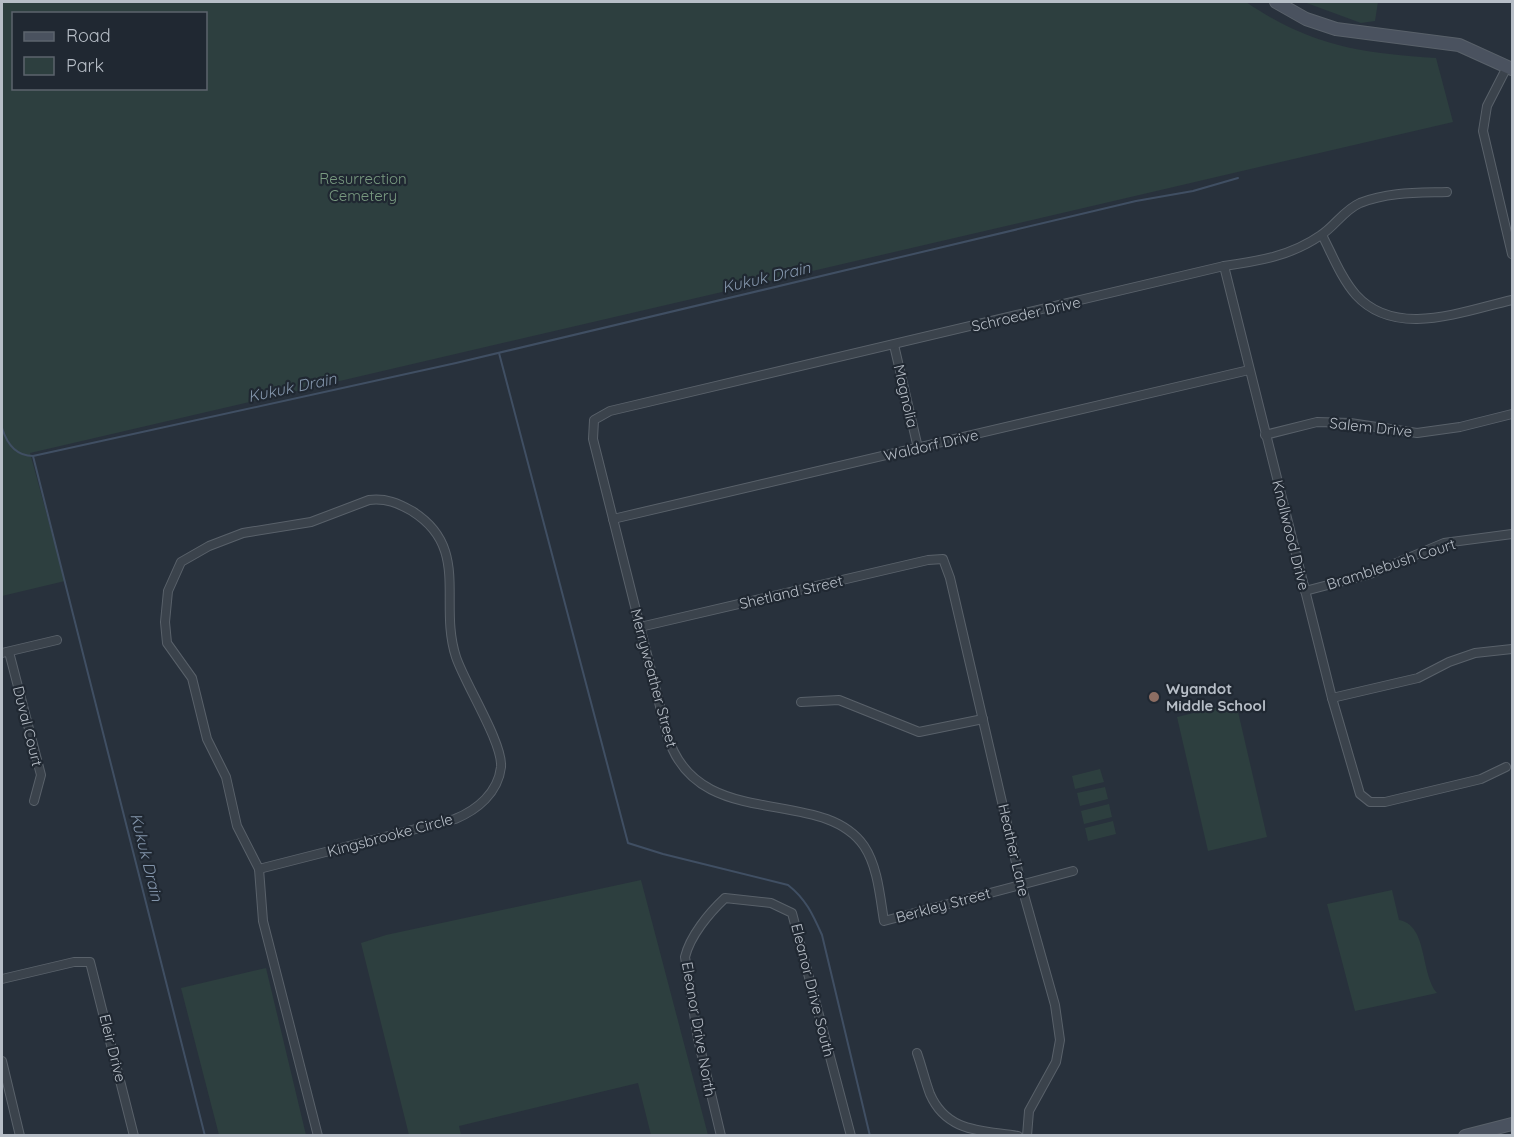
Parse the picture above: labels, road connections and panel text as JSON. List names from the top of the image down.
{
  "streets": {
    "street": [
      "Schroeder Drive",
      "Magnolia",
      "Salem Drive",
      "Waldorf Drive",
      "Knollwood Drive",
      "Bramblebush Court",
      "Shetland Street",
      "Merryweather Street",
      "Duval Court",
      "Kingsbrooke Circle",
      "Heather Lane",
      "Berkley Street",
      "Eleanor Drive South",
      "Eleanor Drive North",
      "Eleir Drive"
    ]
  },
  "crossings": [
    ["Schroeder Drive", "Magnolia"],
    ["Schroeder Drive", "Knollwood Drive"],
    ["Schroeder Drive", "Merryweather Street"],
    ["Magnolia", "Waldorf Drive"],
    ["Salem Drive", "Knollwood Drive"],
    ["Waldorf Drive", "Knollwood Drive"],
    ["Waldorf Drive", "Merryweather Street"],
    ["Knollwood Drive", "Bramblebush Court"],
    ["Shetland Street", "Merryweather Street"],
    ["Shetland Street", "Heather Lane"],
    ["Merryweather Street", "Berkley Street"],
    ["Heather Lane", "Berkley Street"],
    ["Eleanor Drive South", "Eleanor Drive North"]
  ],
  "water": ["Kukuk Drain"],
  "parks": ["Resurrection Cemetery"],
  "places": ["Wyandot Middle School"],
  "legend": ["Road", "Park"]
}
